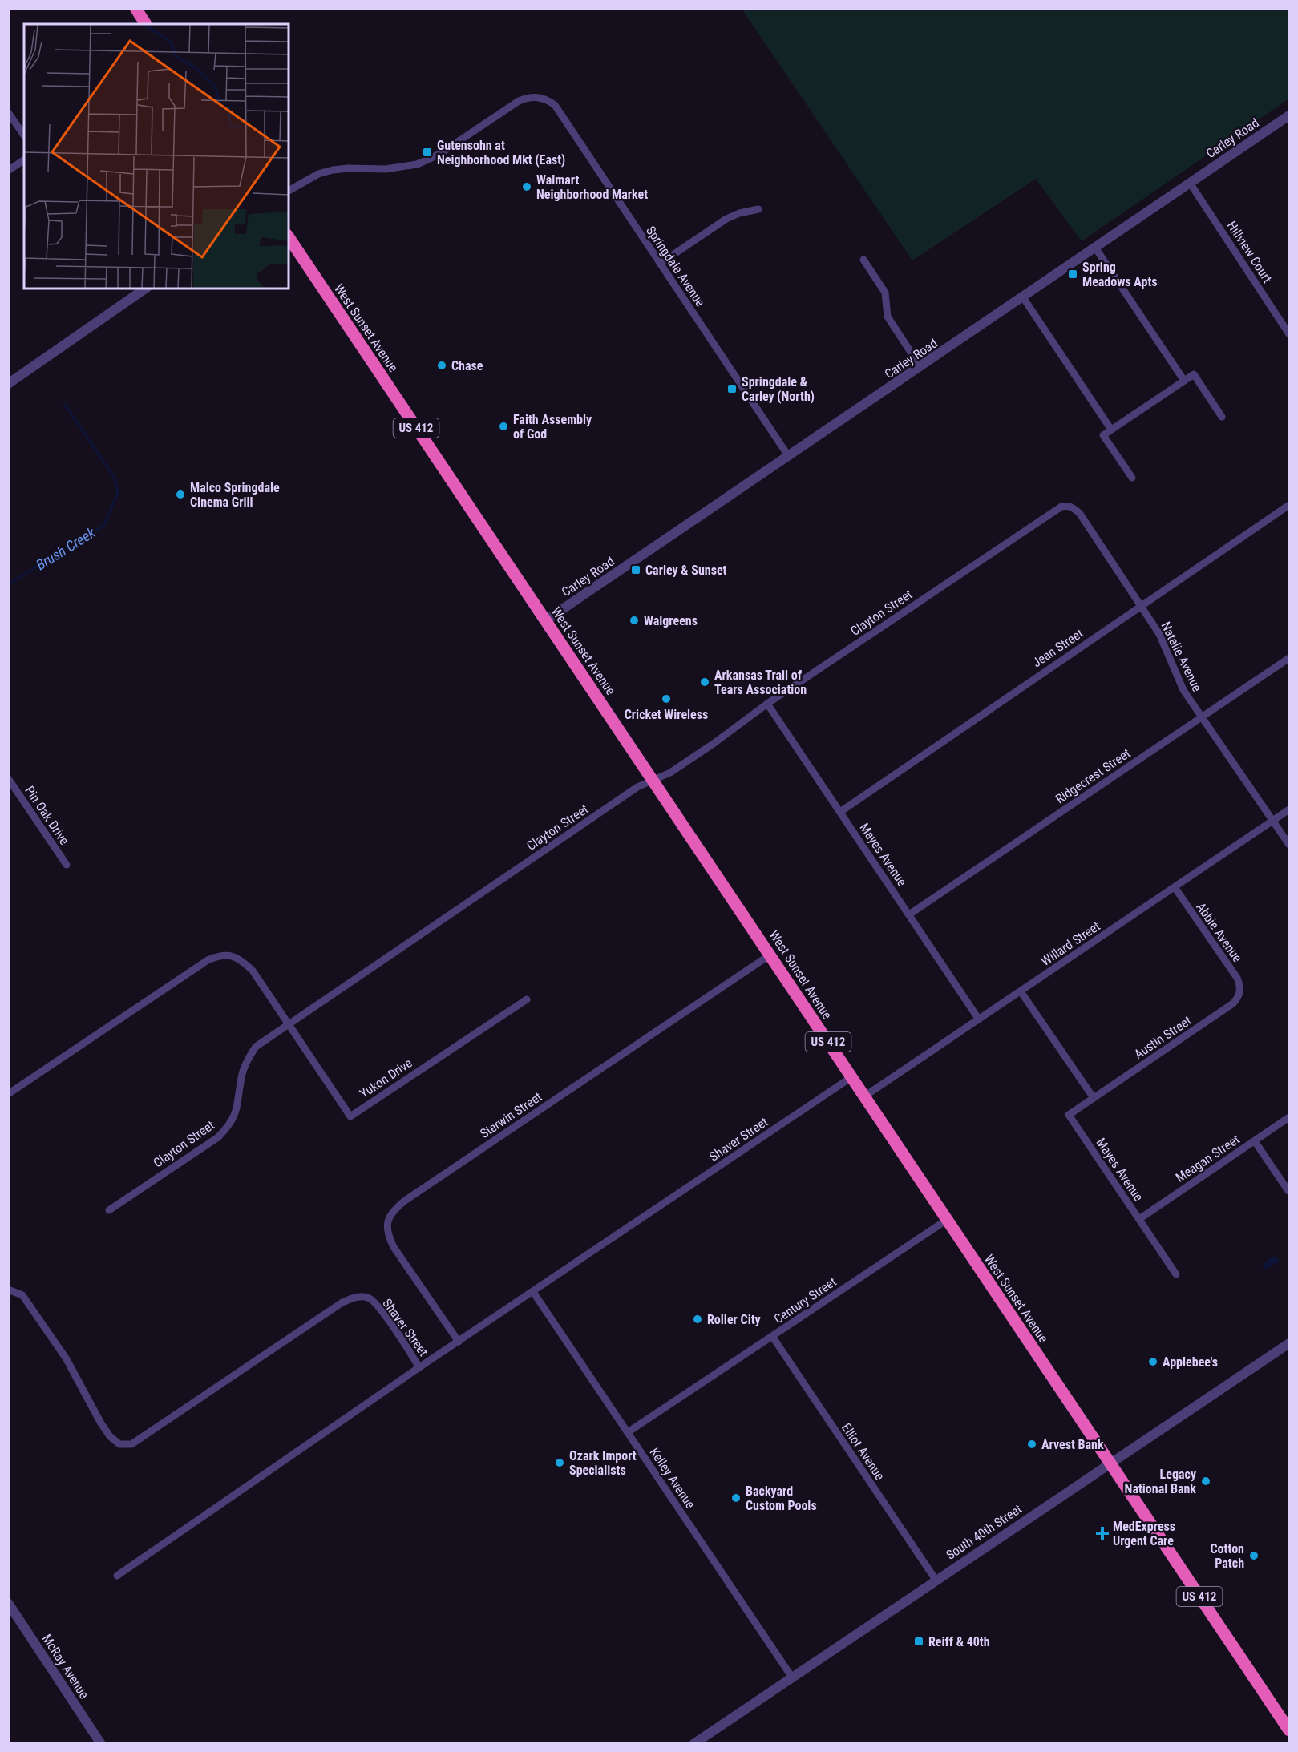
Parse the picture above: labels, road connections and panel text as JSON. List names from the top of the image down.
{
  "streets": {
    "highway": ["West Sunset Avenue", "US 412"],
    "street": [
      "Carley Road",
      "Hillview Court",
      "Springdale Avenue",
      "Clayton Street",
      "Jean Street",
      "Natalie Avenue",
      "Ridgecrest Street",
      "Pin Oak Drive",
      "Mayes Avenue",
      "Abbie Avenue",
      "Willard Street",
      "Austin Street",
      "Yukon Drive",
      "Sterwin Street",
      "Shaver Street",
      "Meagan Street",
      "Century Street",
      "Elliot Avenue",
      "Kelley Avenue",
      "South 40th Street",
      "McRay Avenue"
    ]
  },
  "crossings": [
    ["Carley Road", "Hillview Court"],
    ["Carley Road", "Springdale Avenue"],
    ["Carley Road", "West Sunset Avenue"],
    ["West Sunset Avenue", "Clayton Street"],
    ["West Sunset Avenue", "Willard Street"],
    ["West Sunset Avenue", "Sterwin Street"],
    ["West Sunset Avenue", "Shaver Street"],
    ["West Sunset Avenue", "Century Street"],
    ["West Sunset Avenue", "South 40th Street"],
    ["Clayton Street", "Natalie Avenue"],
    ["Clayton Street", "Mayes Avenue"],
    ["Clayton Street", "Yukon Drive"],
    ["Jean Street", "Natalie Avenue"],
    ["Jean Street", "Mayes Avenue"],
    ["Natalie Avenue", "Ridgecrest Street"],
    ["Natalie Avenue", "Willard Street"],
    ["Ridgecrest Street", "Mayes Avenue"],
    ["Mayes Avenue", "Willard Street"],
    ["Mayes Avenue", "Austin Street"],
    ["Mayes Avenue", "Meagan Street"],
    ["Abbie Avenue", "Willard Street"],
    ["Abbie Avenue", "Austin Street"],
    ["Sterwin Street", "Shaver Street"],
    ["Shaver Street", "Kelley Avenue"],
    ["Century Street", "Elliot Avenue"],
    ["Century Street", "Kelley Avenue"],
    ["Elliot Avenue", "South 40th Street"],
    ["Kelley Avenue", "South 40th Street"]
  ],
  "water": ["Brush Creek"],
  "places": {
    "transit": [
      "Gutensohn at Neighborhood Mkt (East)",
      "Spring Meadows Apts",
      "Springdale & Carley (North)",
      "Carley & Sunset",
      "Reiff & 40th"
    ],
    "other": [
      "Walmart Neighborhood Market",
      "Chase",
      "Faith Assembly of God",
      "Malco Springdale Cinema Grill",
      "Walgreens",
      "Arkansas Trail of Tears Association",
      "Cricket Wireless",
      "Roller City",
      "Applebee's",
      "Arvest Bank",
      "Ozark Import Specialists",
      "Legacy National Bank",
      "Backyard Custom Pools",
      "Cotton Patch"
    ],
    "health": ["MedExpress Urgent Care"]
  }
}
